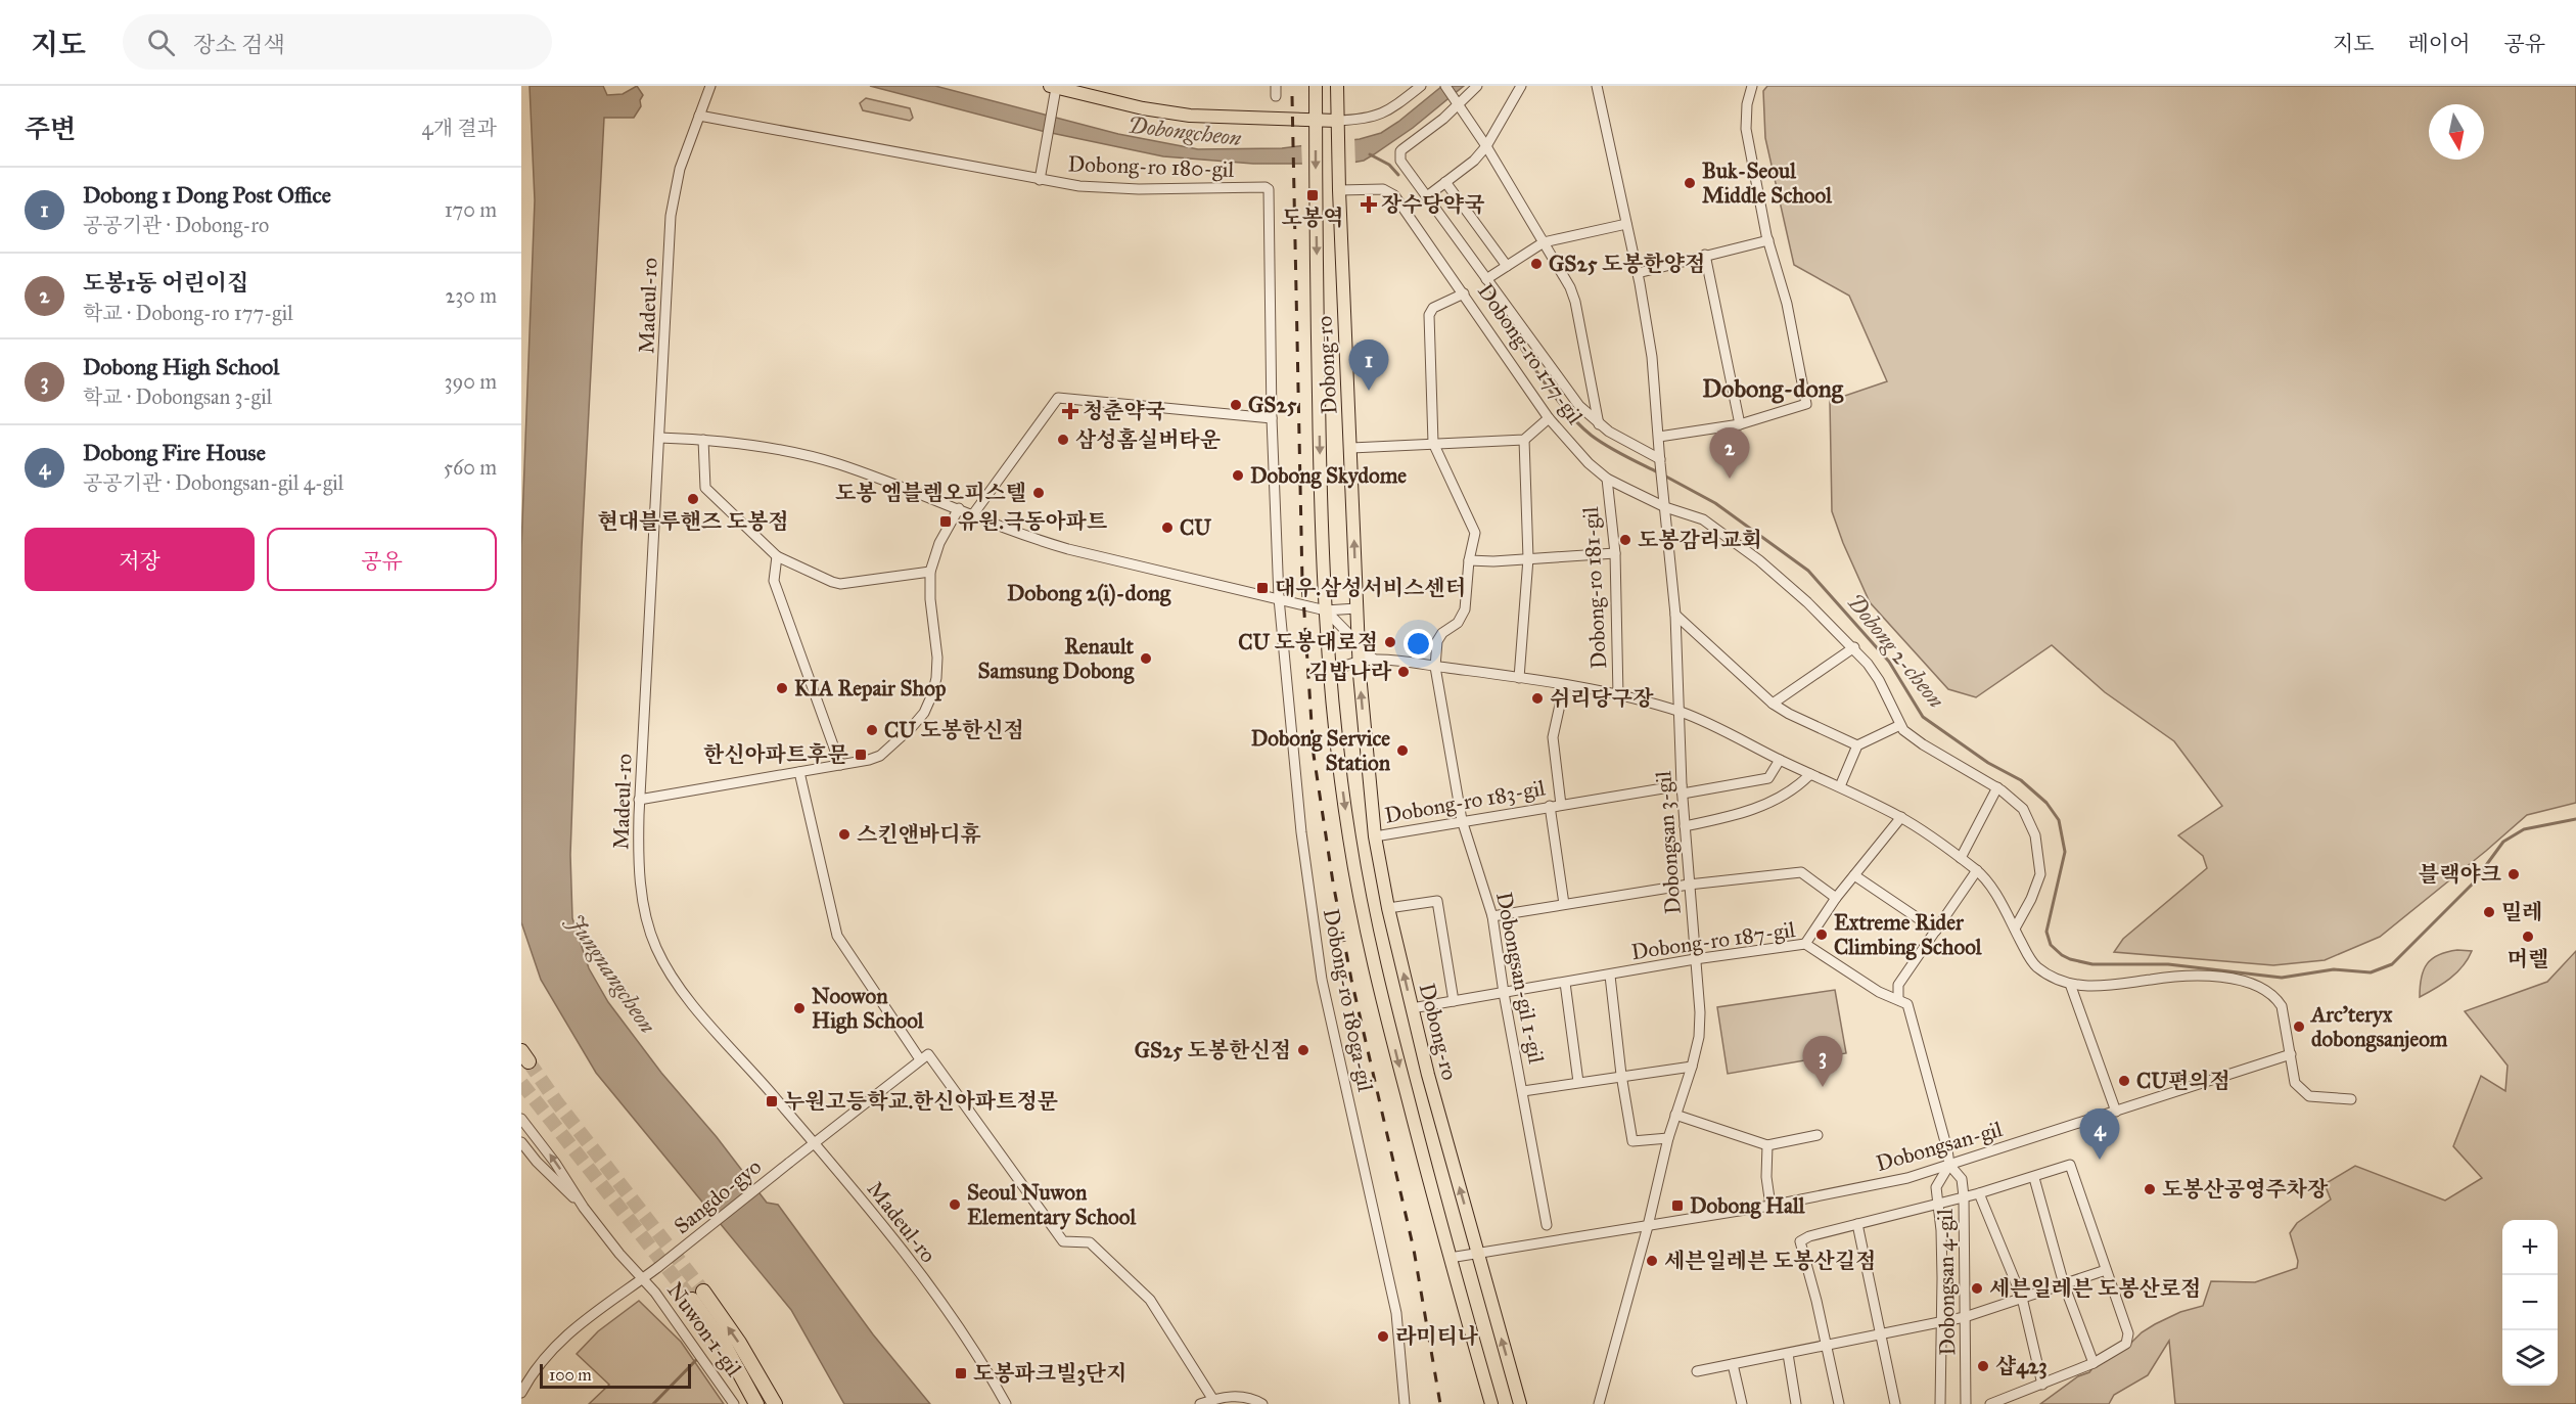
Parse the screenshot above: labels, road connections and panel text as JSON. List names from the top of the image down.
{
  "streets": {
    "main road": ["Dobong-ro"],
    "street": [
      "Dobong-ro 180-gil",
      "Madeul-ro",
      "Dobong-ro 177-gil",
      "Dobong-ro 181-gil",
      "Dobong-ro 183-gil",
      "Dobongsan 3-gil",
      "Dobong-ro 187-gil",
      "Dobongsan-gil 1-gil",
      "Dobong-ro 180ga-gil",
      "Dobongsan-gil",
      "Sangdo-gyo",
      "Dobongsan 4-gil",
      "Nuwon 1-gil"
    ]
  },
  "crossings": [
    ["Dobong-ro 180-gil", "Madeul-ro"],
    ["Dobong-ro 180-gil", "Dobong-ro 180ga-gil"],
    ["Madeul-ro", "Sangdo-gyo"],
    ["Dobong-ro 177-gil", "Dobong-ro"],
    ["Dobong-ro 177-gil", "Dobong-ro 181-gil"],
    ["Dobong-ro 177-gil", "Dobongsan 3-gil"],
    ["Dobong-ro", "Dobong-ro 183-gil"],
    ["Dobong-ro", "Dobong-ro 187-gil"],
    ["Dobong-ro", "Dobongsan-gil"],
    ["Dobong-ro 181-gil", "Dobong-ro 183-gil"],
    ["Dobong-ro 181-gil", "Dobongsan 3-gil"],
    ["Dobong-ro 181-gil", "Dobongsan-gil 1-gil"],
    ["Dobong-ro 181-gil", "Dobongsan-gil"],
    ["Dobong-ro 183-gil", "Dobongsan 3-gil"],
    ["Dobong-ro 183-gil", "Dobongsan-gil 1-gil"],
    ["Dobongsan 3-gil", "Dobong-ro 187-gil"],
    ["Dobongsan 3-gil", "Dobongsan-gil"],
    ["Dobong-ro 187-gil", "Dobongsan-gil 1-gil"],
    ["Dobongsan-gil", "Dobongsan 4-gil"],
    ["Sangdo-gyo", "Nuwon 1-gil"]
  ],
  "districts": ["Dobong-dong", "Dobong 2(i)-dong"],
  "water": ["Dobongcheon", "Dobong 2-cheon", "Jungnangcheon"],
  "places": {
    "other": [
      "Buk-Seoul Middle School",
      "GS25 도봉한양점",
      "GS25",
      "삼성홈실버타운",
      "Dobong Skydome",
      "도봉 엠블렘오피스텔",
      "현대블루핸즈 도봉점",
      "CU",
      "도봉감리교회",
      "CU 도봉대로점",
      "Renault Samsung Dobong",
      "김밥나라",
      "KIA Repair Shop",
      "쉬리당구장",
      "CU 도봉한신점",
      "Dobong Service Station",
      "스킨앤바디휴",
      "블랙야크",
      "밀레",
      "Extreme Rider Climbing School",
      "머렐",
      "Noowon High School",
      "Arc'teryx dobongsanjeom",
      "GS25 도봉한신점",
      "CU편의점",
      "도봉산공영주차장",
      "Seoul Nuwon Elementary School",
      "세븐일레븐 도봉산길점",
      "세븐일레븐 도봉산로점",
      "라미티나",
      "샵423"
    ],
    "transit": [
      "도봉역",
      "유원.극동아파트",
      "대우.삼성서비스센터",
      "한신아파트후문",
      "누원고등학교.한신아파트정문",
      "Dobong Hall",
      "도봉파크빌3단지"
    ],
    "health": ["장수당약국", "청춘약국"]
  },
  "scale_bar": "100 m",
  "north": "bottom",
  "page": {
    "header": "지도",
    "search": "장소 검색",
    "nav": ["지도", "레이어", "공유"],
    "heading": ["주변", "4개 결과"],
    "list": [
      {
        "mark": "1",
        "name": "Dobong 1 Dong Post Office",
        "note": "공공기관 · Dobong-ro",
        "value": "170 m"
      },
      {
        "mark": "2",
        "name": "도봉1동 어린이집",
        "note": "학교 · Dobong-ro 177-gil",
        "value": "230 m"
      },
      {
        "mark": "3",
        "name": "Dobong High School",
        "note": "학교 · Dobongsan 3-gil",
        "value": "390 m"
      },
      {
        "mark": "4",
        "name": "Dobong Fire House",
        "note": "공공기관 · Dobongsan-gil 4-gil",
        "value": "560 m"
      }
    ],
    "pins": [
      "1",
      "2",
      "3",
      "4"
    ],
    "buttons": ["저장", "공유"],
    "map_buttons": ["+", "−"],
    "scale": "100 m"
  }
}
